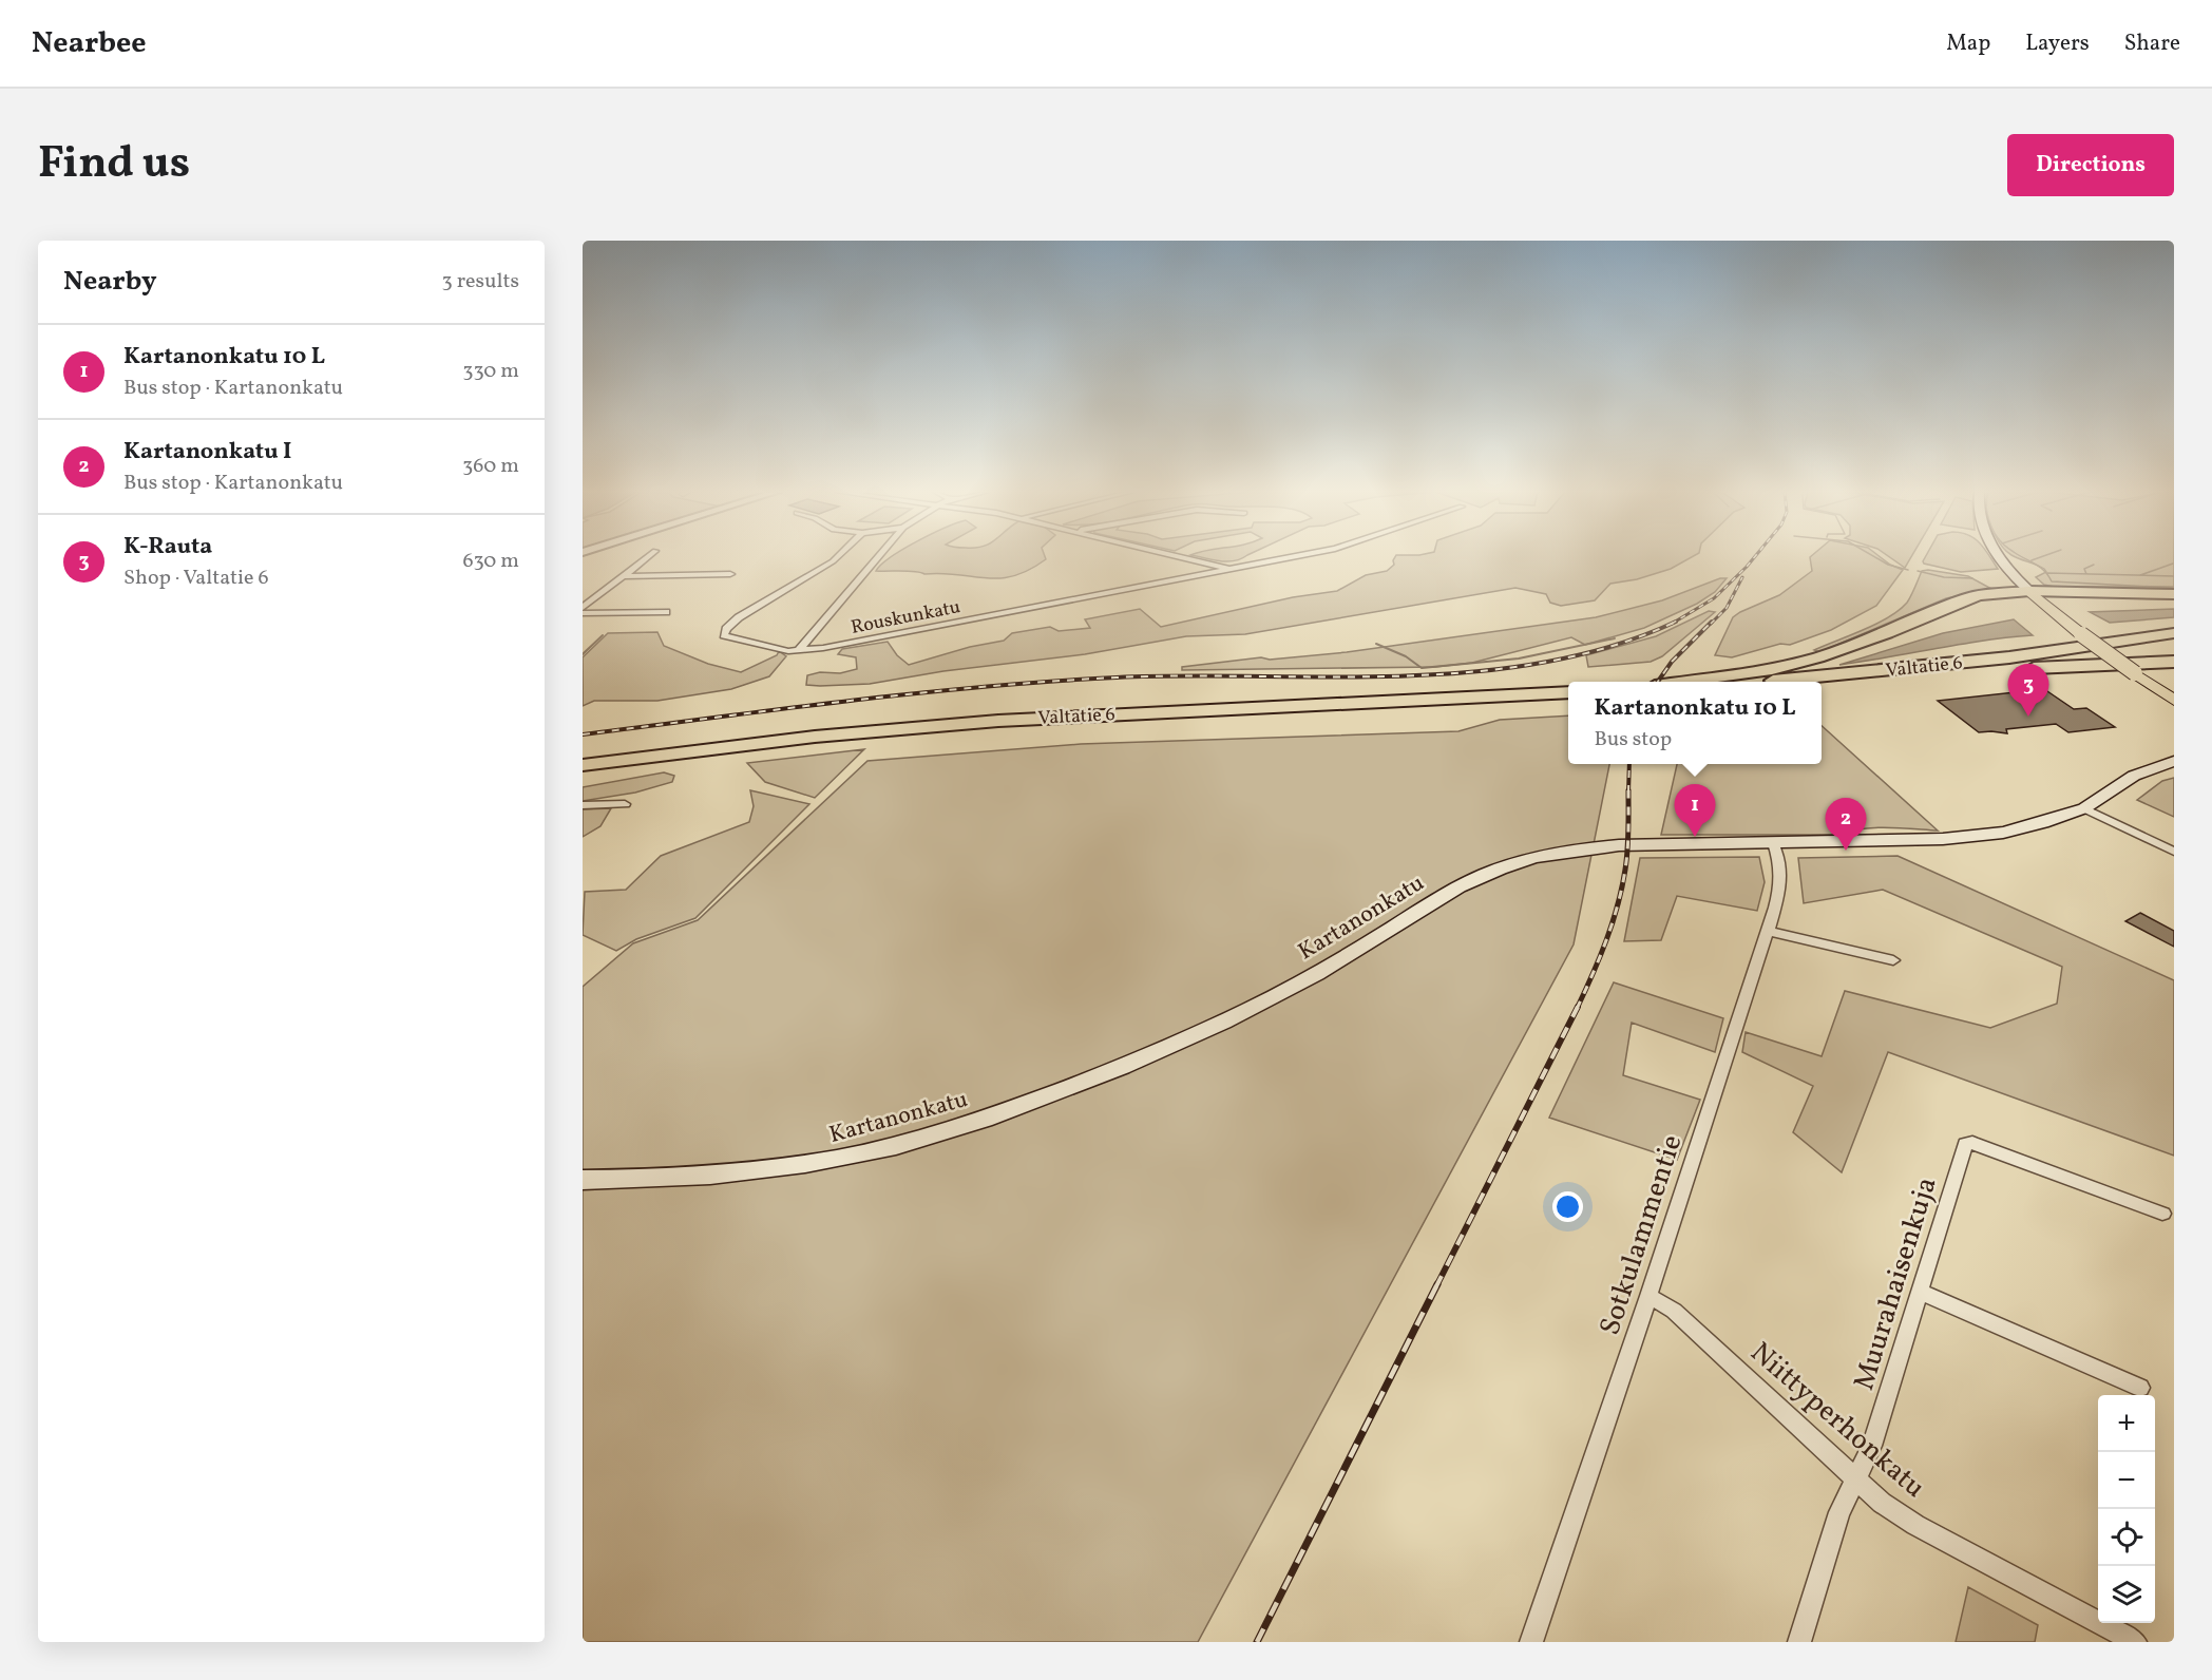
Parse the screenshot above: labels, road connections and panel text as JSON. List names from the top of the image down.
{
  "streets": {
    "highway": ["Valtatie 6"],
    "main road": ["Kartanonkatu"],
    "street": [
      "Rouskunkatu",
      "Sotkulammentie",
      "Muurahaisenkuja",
      "Niittyperhonkatu"
    ]
  },
  "crossings": [
    ["Kartanonkatu", "Sotkulammentie"],
    ["Sotkulammentie", "Niittyperhonkatu"],
    ["Muurahaisenkuja", "Niittyperhonkatu"]
  ],
  "page": {
    "header": "Nearbee",
    "nav": ["Map", "Layers", "Share"],
    "title": "Find us",
    "buttons": "Directions",
    "heading": ["Nearby", "3 results"],
    "list": [
      {
        "mark": "1",
        "name": "Kartanonkatu 10 L",
        "note": "Bus stop · Kartanonkatu",
        "value": "330 m"
      },
      {
        "mark": "2",
        "name": "Kartanonkatu I",
        "note": "Bus stop · Kartanonkatu",
        "value": "360 m"
      },
      {
        "mark": "3",
        "name": "K-Rauta",
        "note": "Shop · Valtatie 6",
        "value": "630 m"
      }
    ],
    "pins": ["3", "1", "2"],
    "popup": ["Kartanonkatu 10 L", "Bus stop"],
    "map_buttons": ["+", "−"]
  }
}
